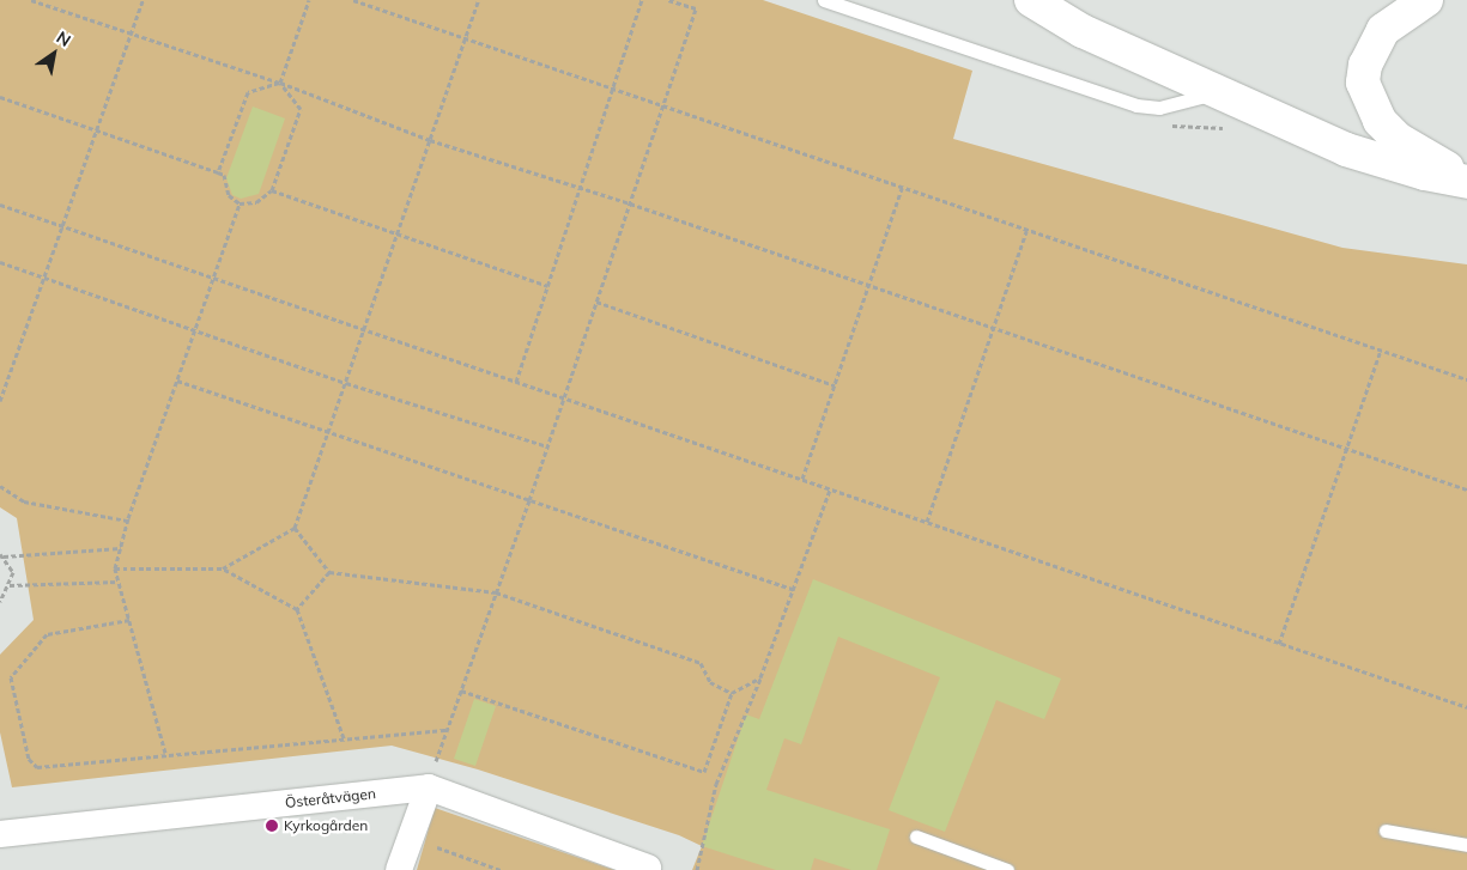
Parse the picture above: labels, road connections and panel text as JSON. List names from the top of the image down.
{
  "streets": {
    "street": ["Österåtvägen"]
  },
  "places": ["Kyrkogården"],
  "north": "top right"
}
